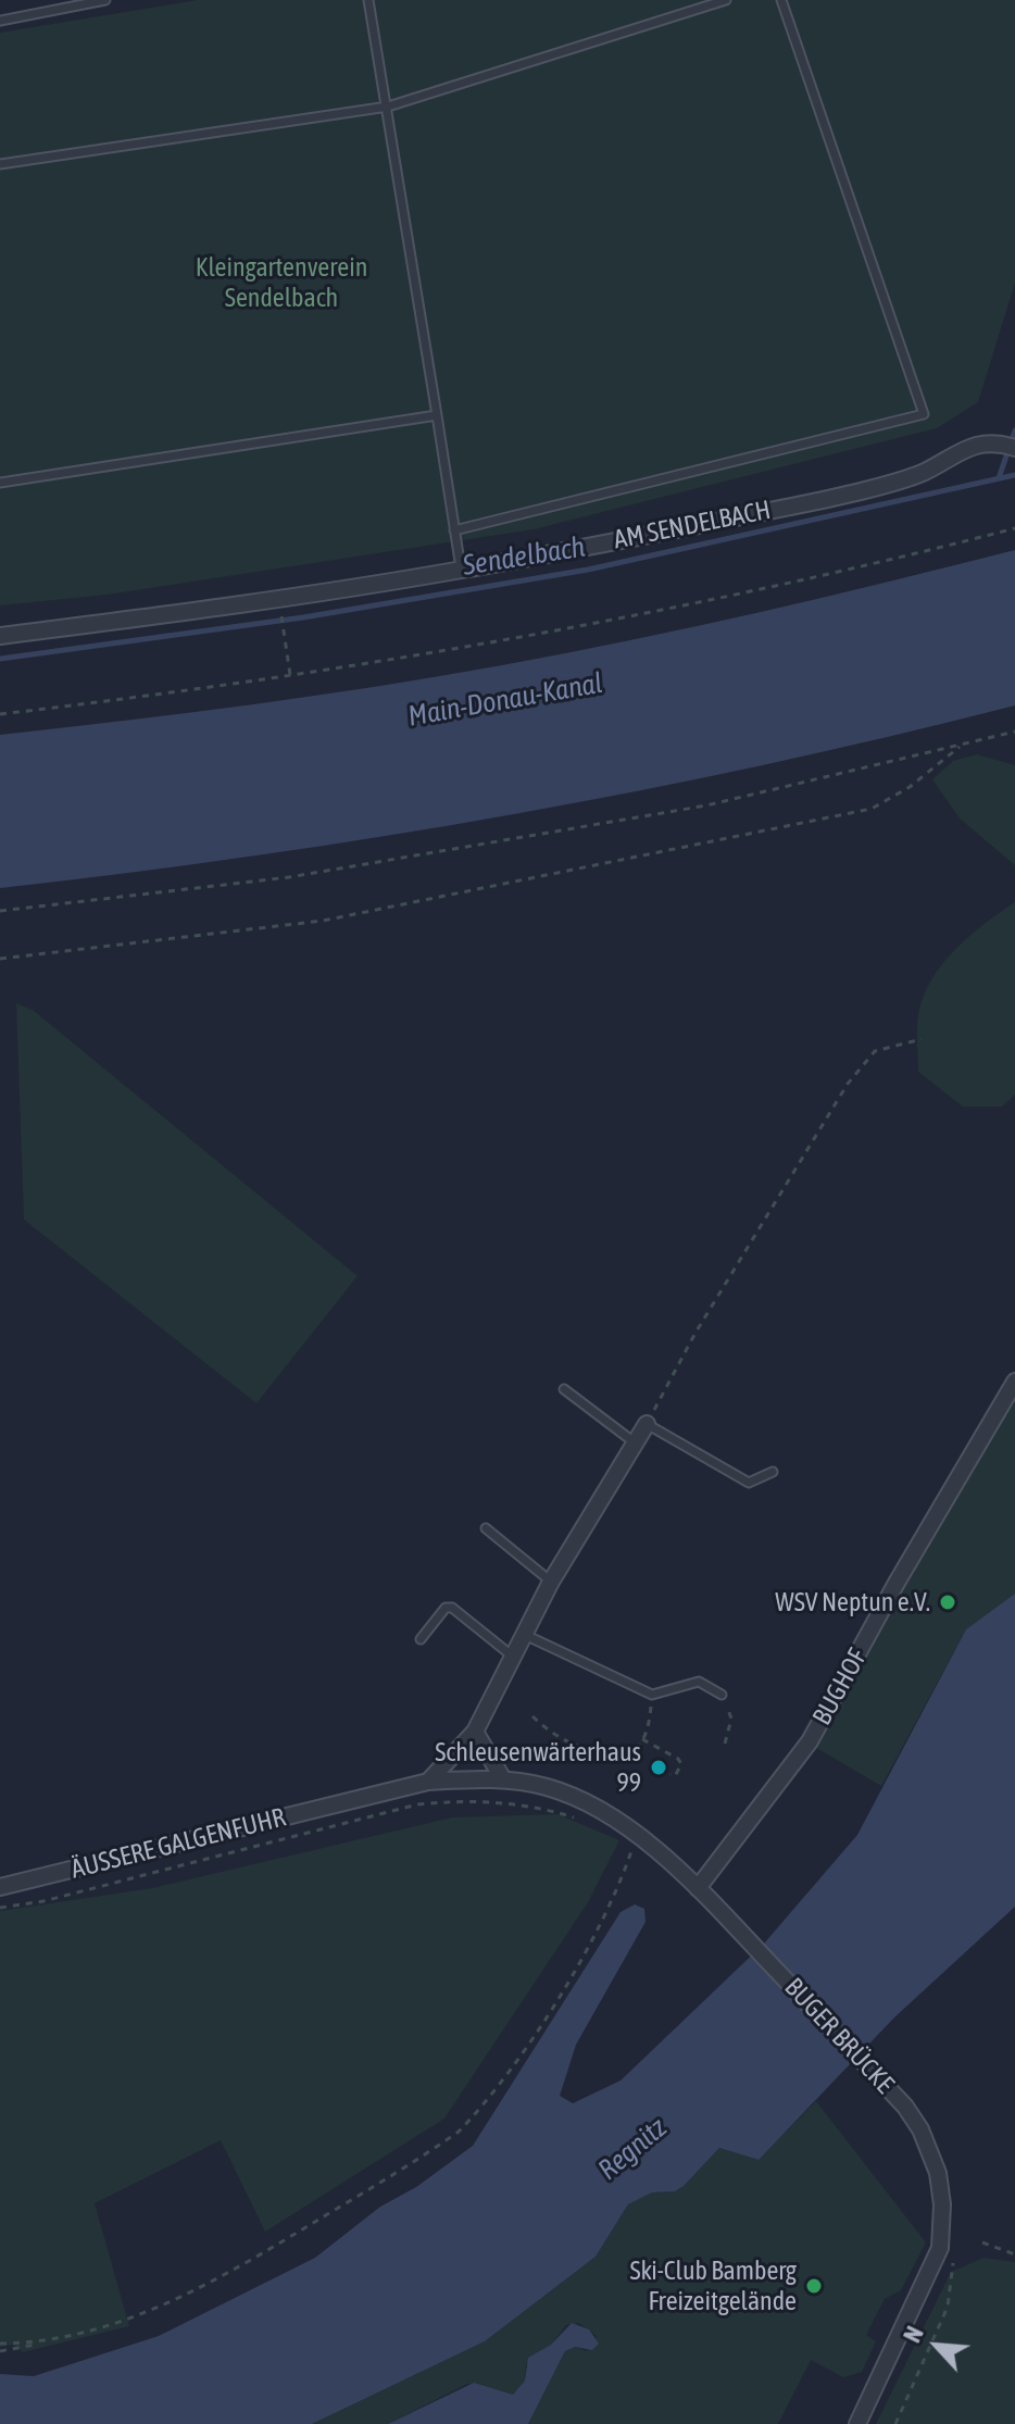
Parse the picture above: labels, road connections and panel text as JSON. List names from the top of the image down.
{
  "streets": {
    "street": [
      "AM SENDELBACH",
      "BUGHOF",
      "ÄUSSERE GALGENFUHR",
      "BUGER BRÜCKE"
    ]
  },
  "crossings": [
    ["BUGHOF", "BUGER BRÜCKE"],
    ["ÄUSSERE GALGENFUHR", "BUGER BRÜCKE"]
  ],
  "water": ["Sendelbach", "Main-Donau-Kanal", "Regnitz"],
  "parks": ["Kleingartenverein Sendelbach"],
  "places": ["WSV Neptun e.V.", "Schleusenwärterhaus 99", "Ski-Club Bamberg Freizeitgelände"],
  "north": "top left"
}
